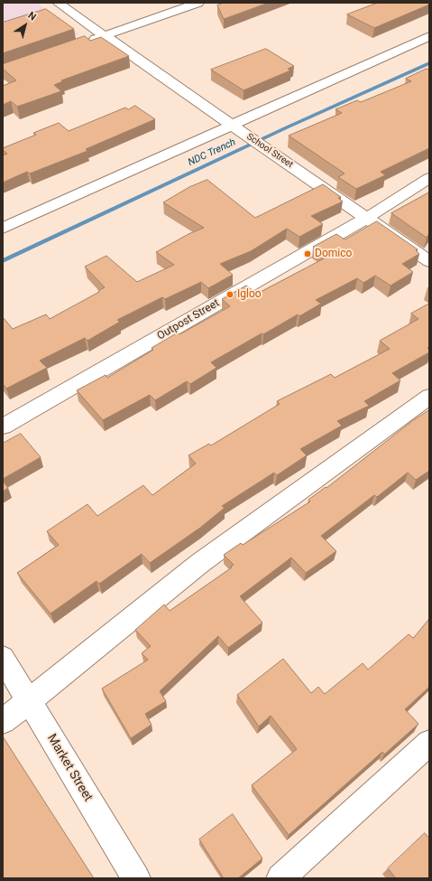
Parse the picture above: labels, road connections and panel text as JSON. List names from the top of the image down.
{
  "streets": {
    "street": ["School Street", "Outpost Street", "Market Street"]
  },
  "crossings": [
    ["School Street", "Outpost Street"]
  ],
  "water": ["NDC Trench"],
  "places": ["Domico", "Igloo"],
  "north": "top right"
}
